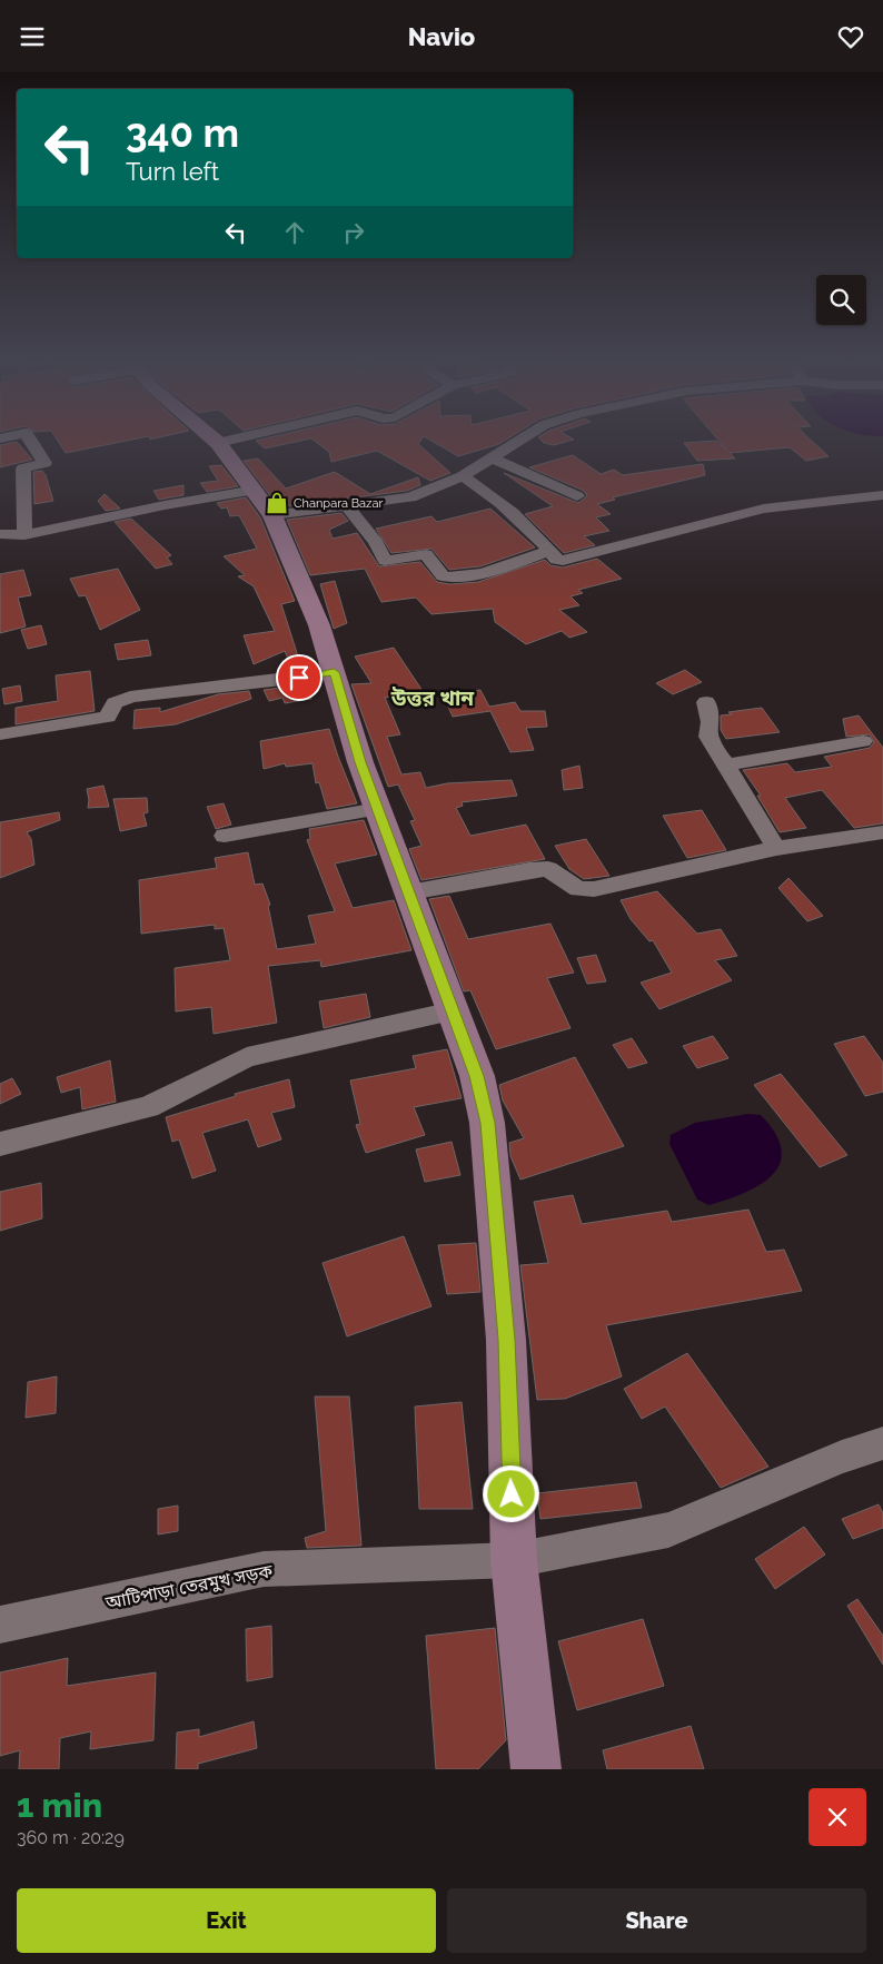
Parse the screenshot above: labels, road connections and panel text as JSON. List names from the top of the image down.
{
  "streets": {
    "street": ["আটিপাড়া তেরমুখ সড়ক"]
  },
  "districts": ["উত্তর খান"],
  "places": {
    "shop": ["Chanpara Bazar"]
  },
  "page": {
    "header": "Navio",
    "turn": ["340 m", "Turn left"],
    "heading": ["1 min", "360 m · 20:29"],
    "buttons": ["Exit", "Share"]
  }
}
